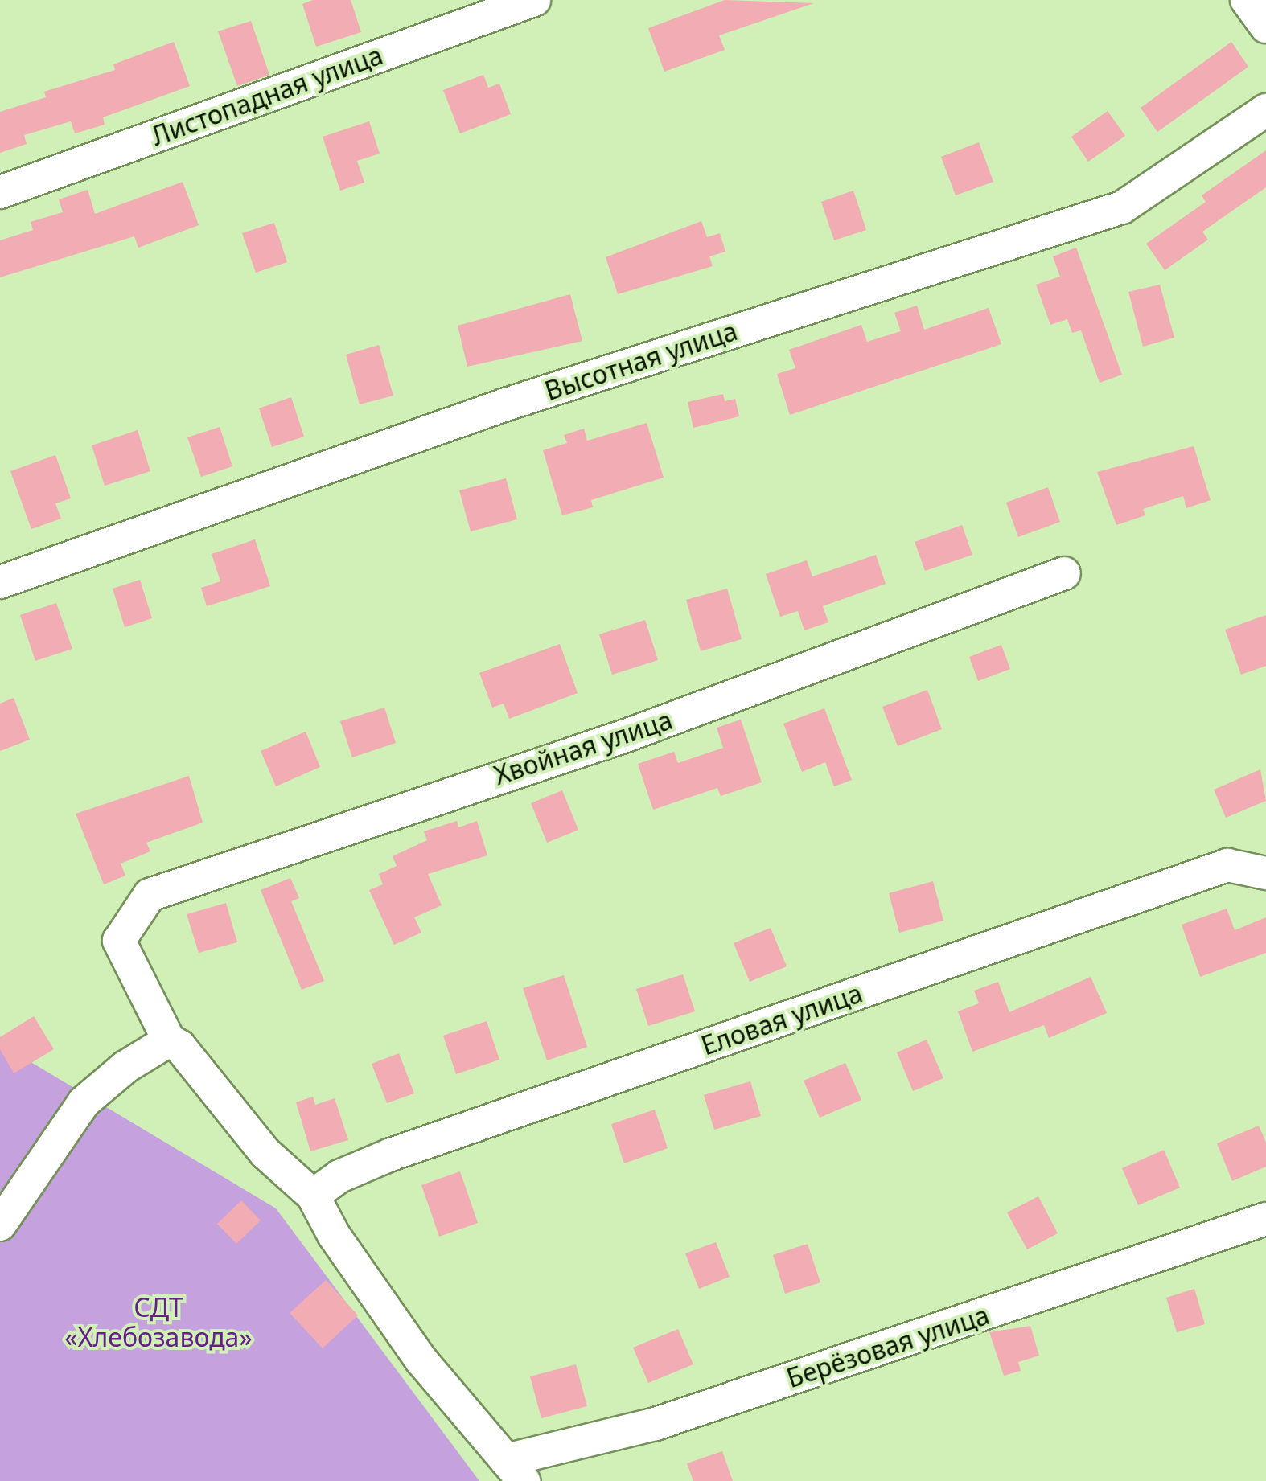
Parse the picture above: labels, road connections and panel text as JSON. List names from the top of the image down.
{
  "streets": {
    "street": [
      "Листопадная улица",
      "Высотная улица",
      "Хвойная улица",
      "Еловая улица",
      "Берёзовая улица"
    ]
  },
  "parks": ["СДТ «Хлебозавода»"]
}
